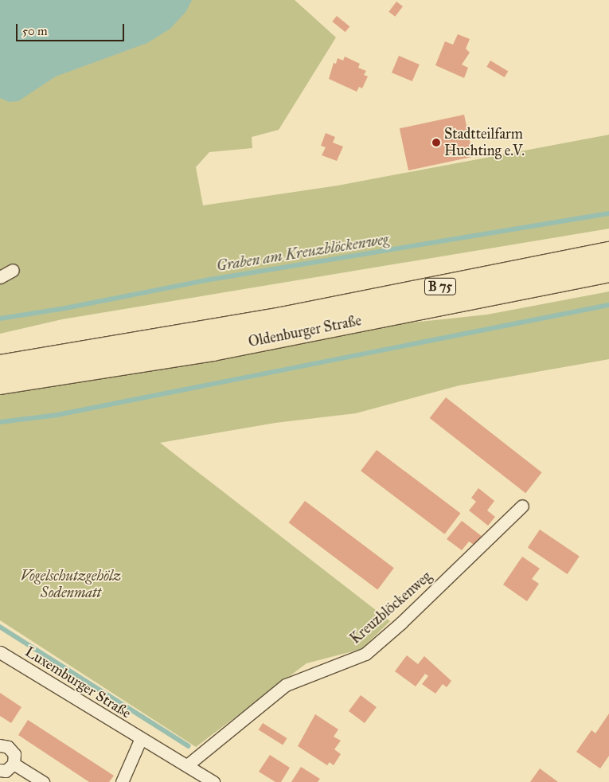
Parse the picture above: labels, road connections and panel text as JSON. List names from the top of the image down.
{
  "streets": {
    "highway": ["B 75", "Oldenburger Straße"],
    "street": ["Kreuzblöckenweg", "Luxemburger Straße"]
  },
  "crossings": [
    ["Kreuzblöckenweg", "Luxemburger Straße"]
  ],
  "water": ["Graben am Kreuzblöckenweg"],
  "parks": ["Vogelschutzgehölz Sodenmatt"],
  "places": ["Stadtteilfarm Huchting e.V."],
  "scale_bar": "50 m"
}
